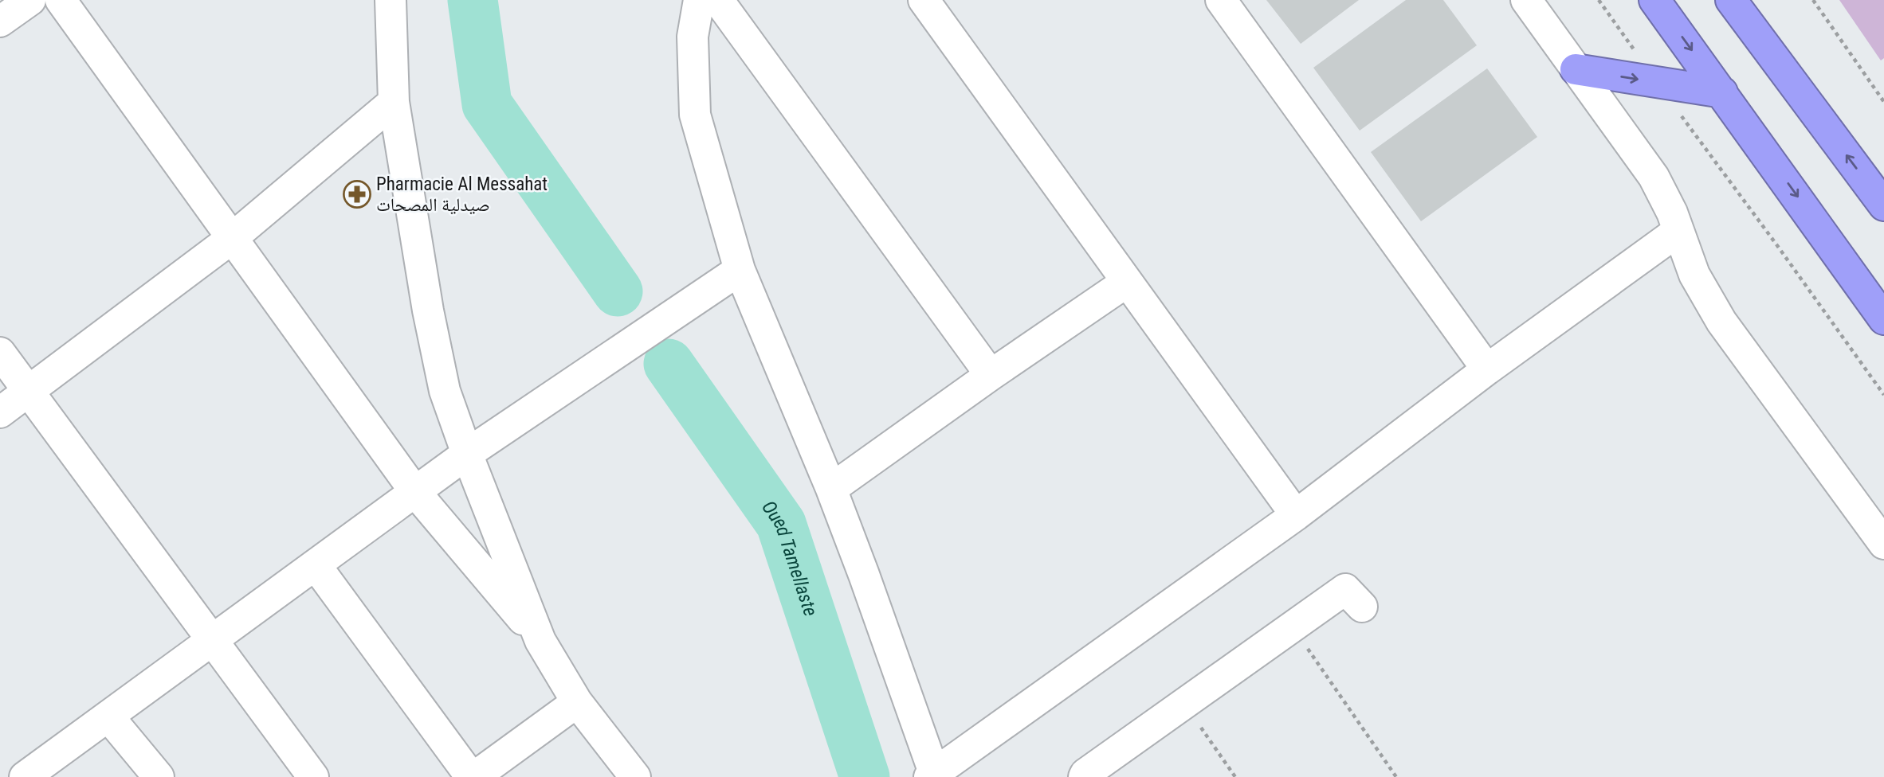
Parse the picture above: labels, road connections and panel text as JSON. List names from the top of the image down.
{
  "water": ["Oued Tamellaste"],
  "places": {
    "pharmacy": ["Pharmacie Al Messahat صيدلية المصحات"]
  }
}
